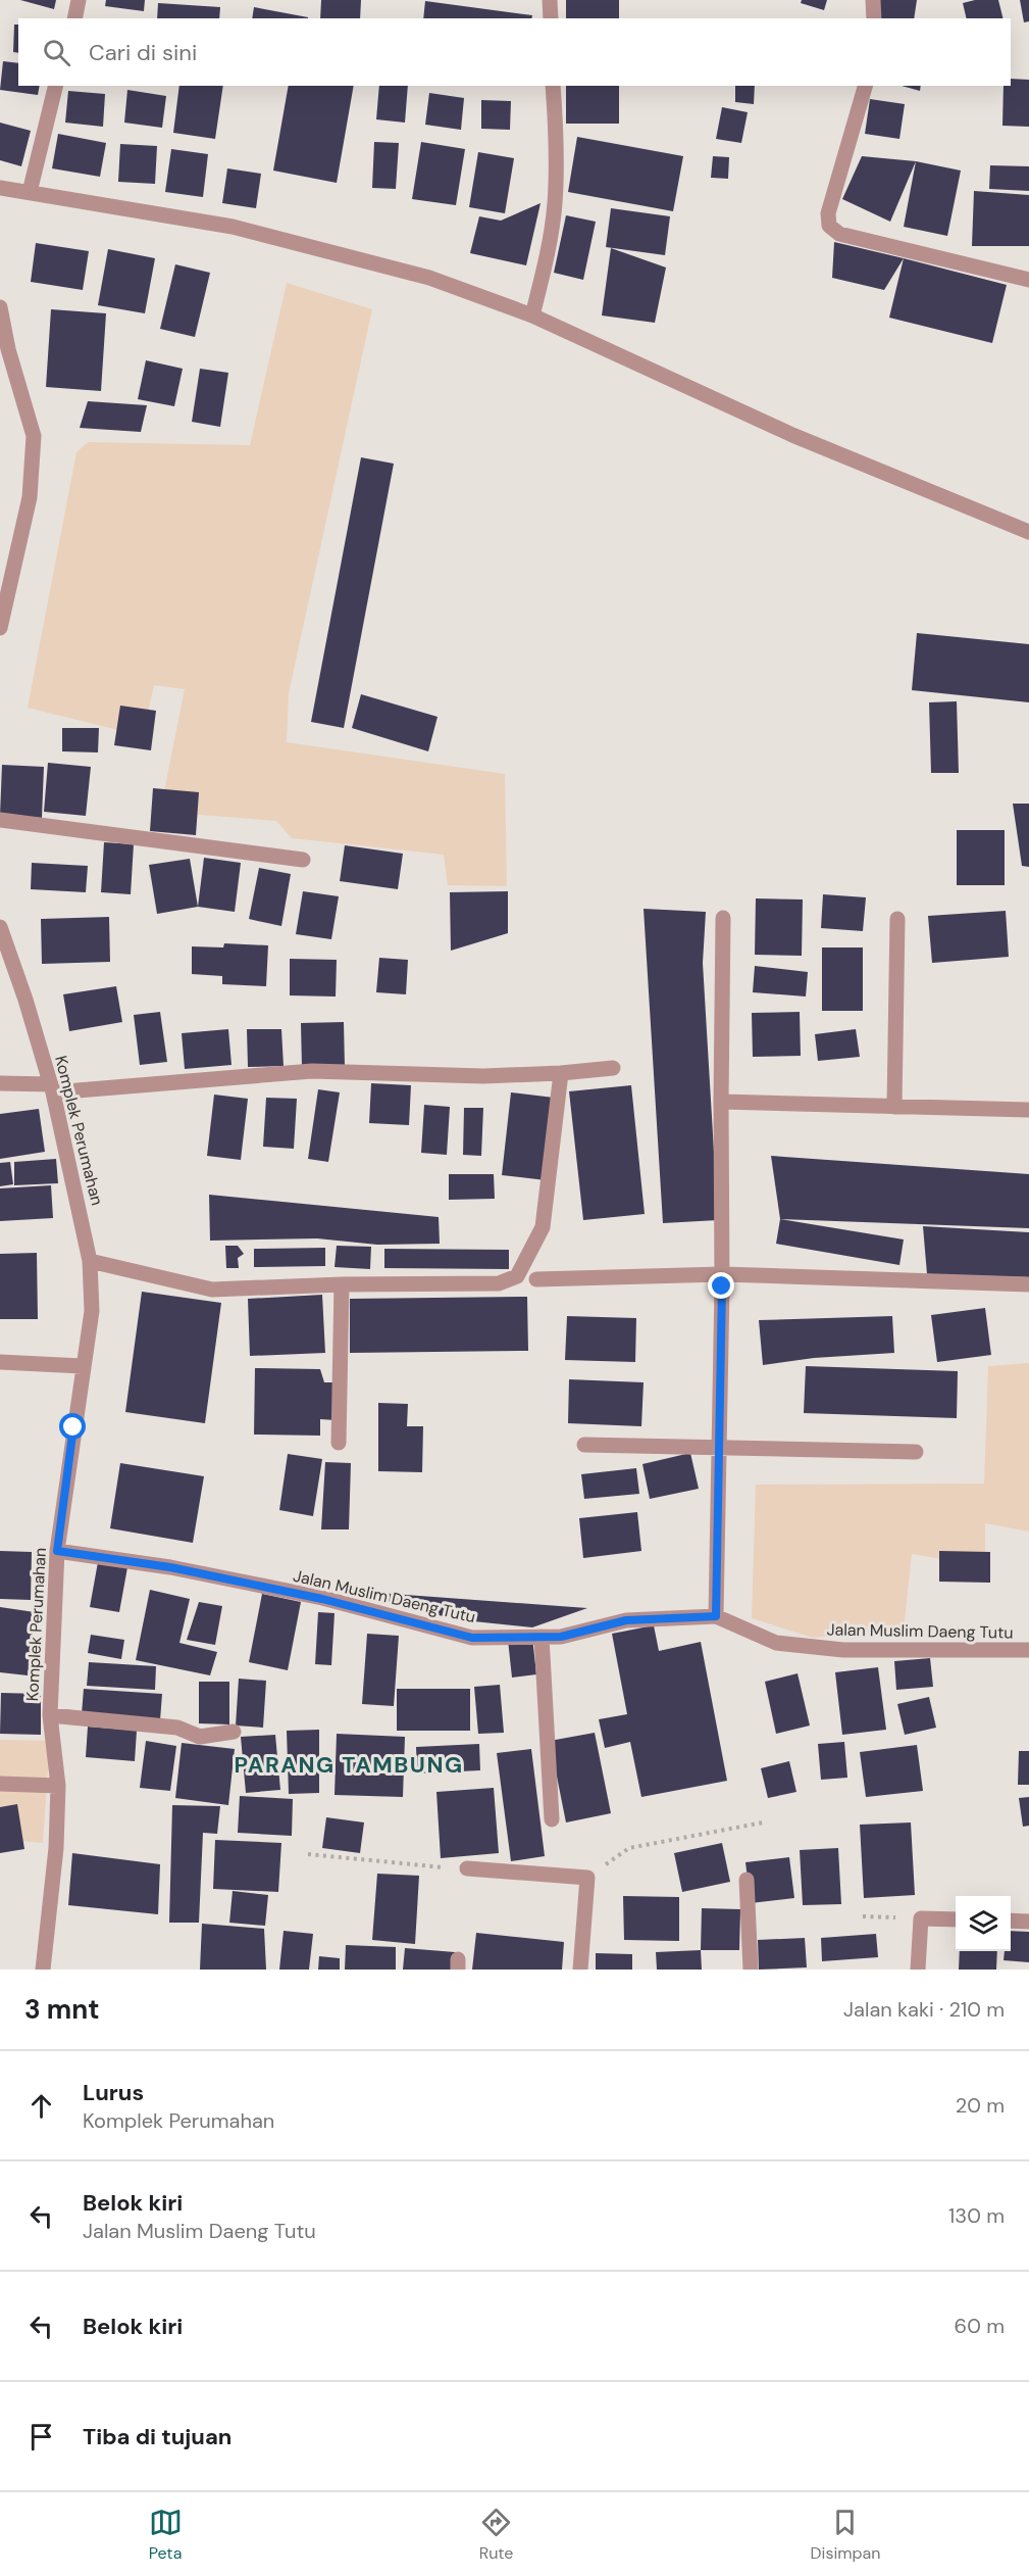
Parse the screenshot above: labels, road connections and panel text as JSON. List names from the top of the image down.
{
  "streets": {
    "street": ["Komplek Perumahan", "Jalan Muslim Daeng Tutu"]
  },
  "crossings": [
    ["Komplek Perumahan", "Jalan Muslim Daeng Tutu"]
  ],
  "districts": ["PARANG TAMBUNG"],
  "page": {
    "search": "Cari di sini",
    "heading": ["3 mnt", "Jalan kaki · 210 m"],
    "list": [
      ["Lurus", "Komplek Perumahan", "20 m"],
      ["Belok kiri", "Jalan Muslim Daeng Tutu", "130 m"],
      ["Belok kiri", "60 m"],
      "Tiba di tujuan"
    ],
    "nav": ["Peta", "Rute", "Disimpan"]
  }
}
